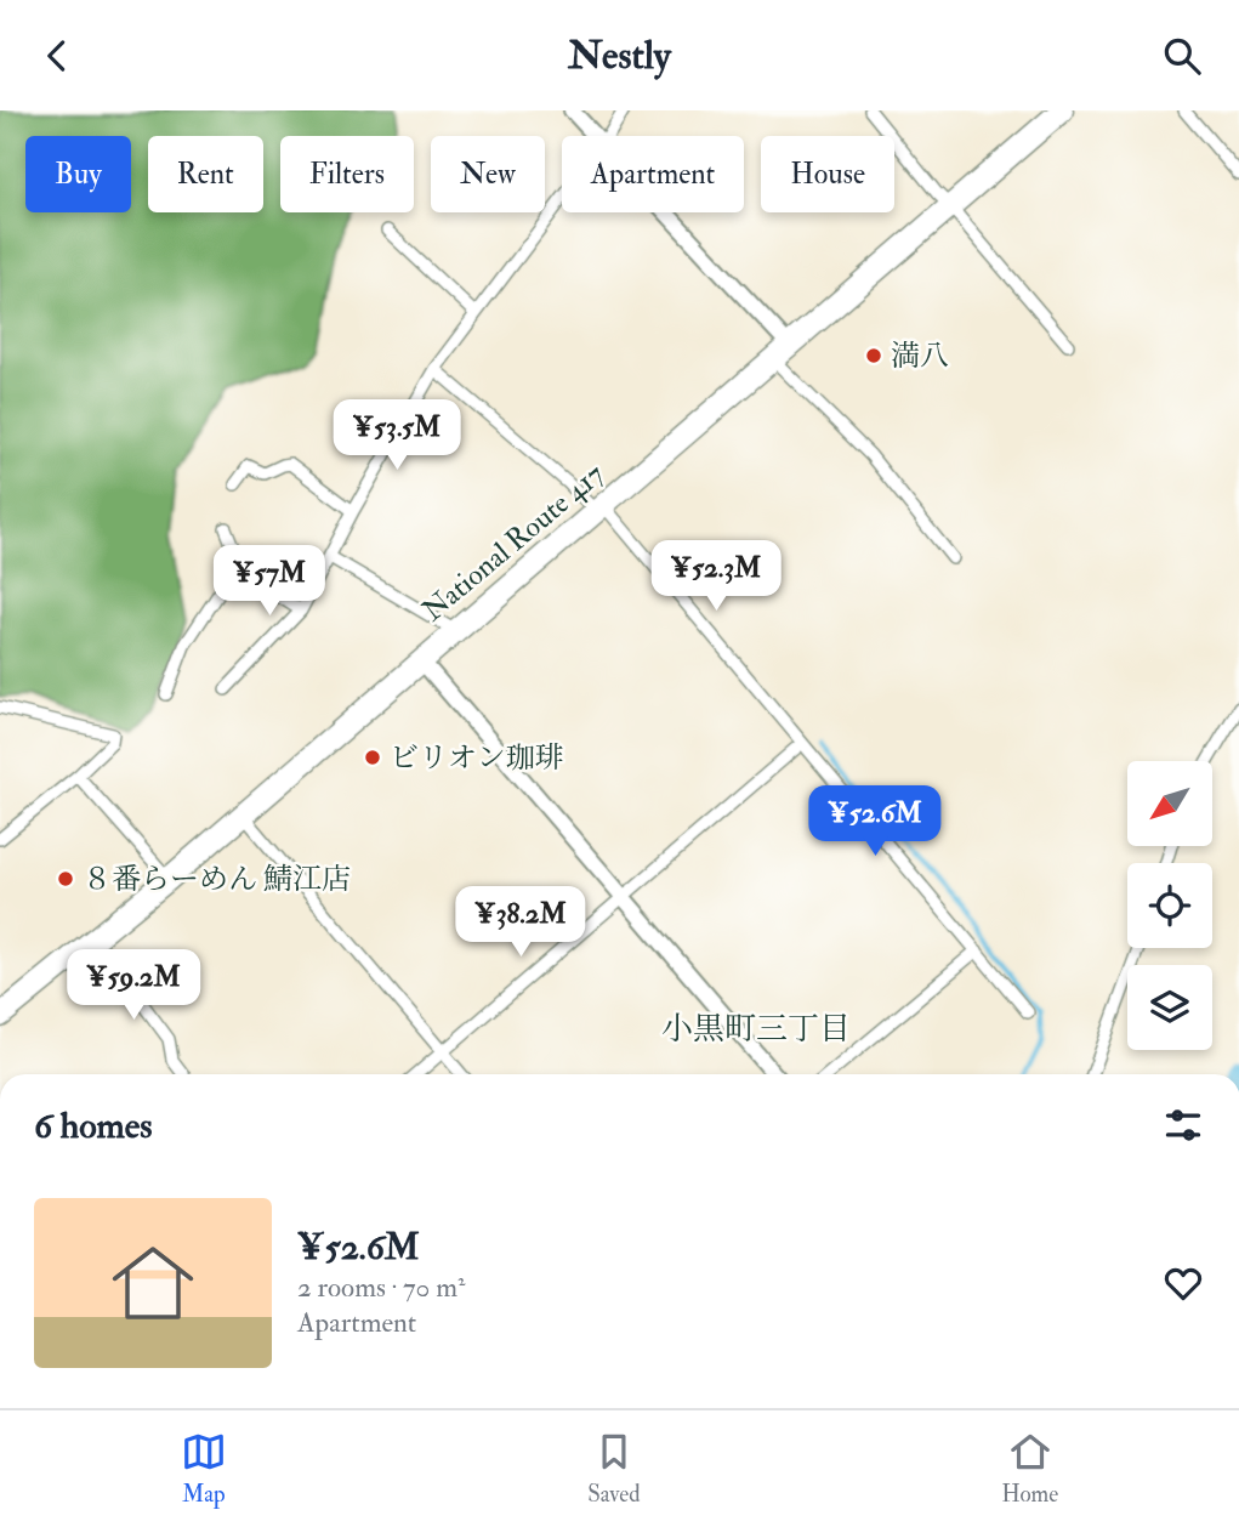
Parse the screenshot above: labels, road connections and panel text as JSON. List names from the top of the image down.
{
  "streets": {
    "highway": ["National Route 417"]
  },
  "districts": ["小黒町三丁目"],
  "places": ["満八", "ビリオン珈琲", "８番らーめん 鯖江店"],
  "north": "bottom left",
  "page": {
    "header": "Nestly",
    "chip": [
      "Buy",
      "Rent",
      "Filters",
      "New",
      "Apartment",
      "House"
    ],
    "price": [
      "¥53.5M",
      "¥52.3M",
      "¥57M",
      "¥52.6M",
      "¥38.2M",
      "¥59.2M"
    ],
    "heading": "6 homes",
    "list": [
      {
        "name": "¥52.6M",
        "note": "2 rooms · 70 m² · Apartment"
      }
    ],
    "tabs": ["Map", "Saved", "Home"]
  }
}
